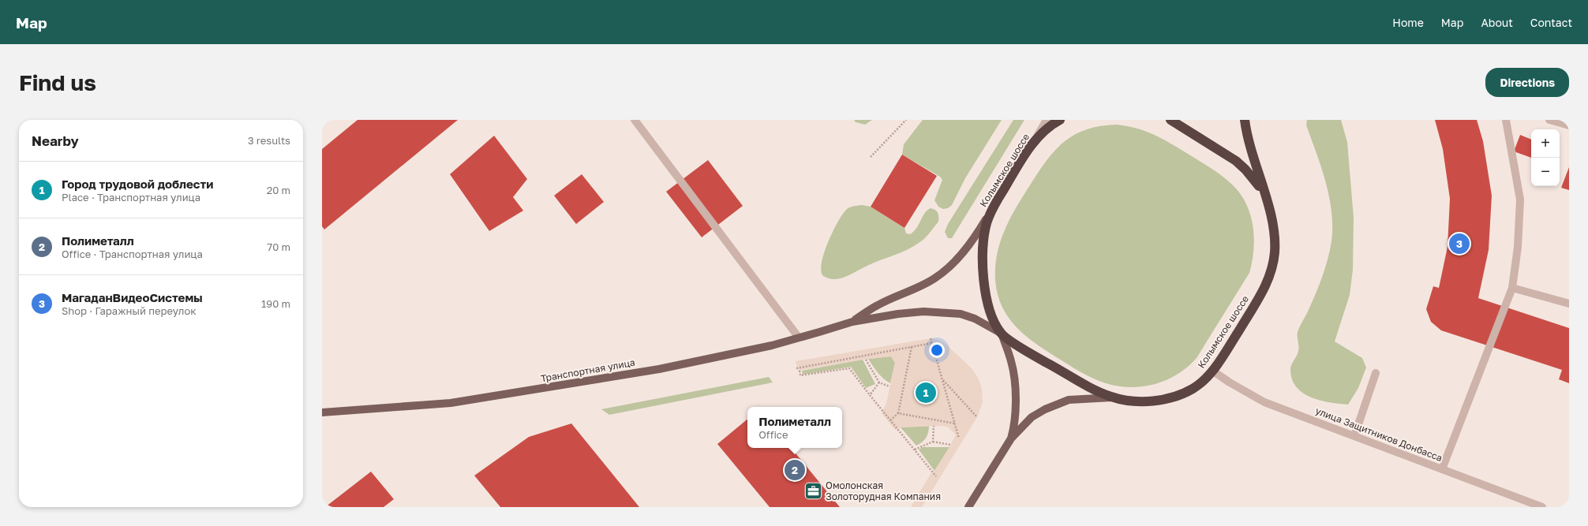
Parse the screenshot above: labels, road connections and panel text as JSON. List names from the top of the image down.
{
  "streets": {
    "highway": ["Колымское шоссе"],
    "main road": ["Транспортная улица"],
    "street": ["улица Защитников Донбасса"]
  },
  "crossings": [
    ["Колымское шоссе", "Транспортная улица"],
    ["Колымское шоссе", "улица Защитников Донбасса"]
  ],
  "places": {
    "office": ["Омолонская Золоторудная Компания"]
  },
  "page": {
    "header": "Map",
    "nav": [
      "Home",
      "Map",
      "About",
      "Contact"
    ],
    "buttons": "Directions",
    "title": "Find us",
    "heading": ["Nearby", "3 results"],
    "map_buttons": ["+", "−"],
    "list": [
      {
        "mark": "1",
        "name": "Город трудовой доблести",
        "note": "Place · Транспортная улица",
        "value": "20 m"
      },
      {
        "mark": "2",
        "name": "Полиметалл",
        "note": "Office · Транспортная улица",
        "value": "70 m"
      },
      {
        "mark": "3",
        "name": "МагаданВидеоСистемы",
        "note": "Shop · Гаражный переулок",
        "value": "190 m"
      }
    ],
    "pins": ["3", "1", "2"],
    "popup": ["Полиметалл", "Office"]
  }
}
